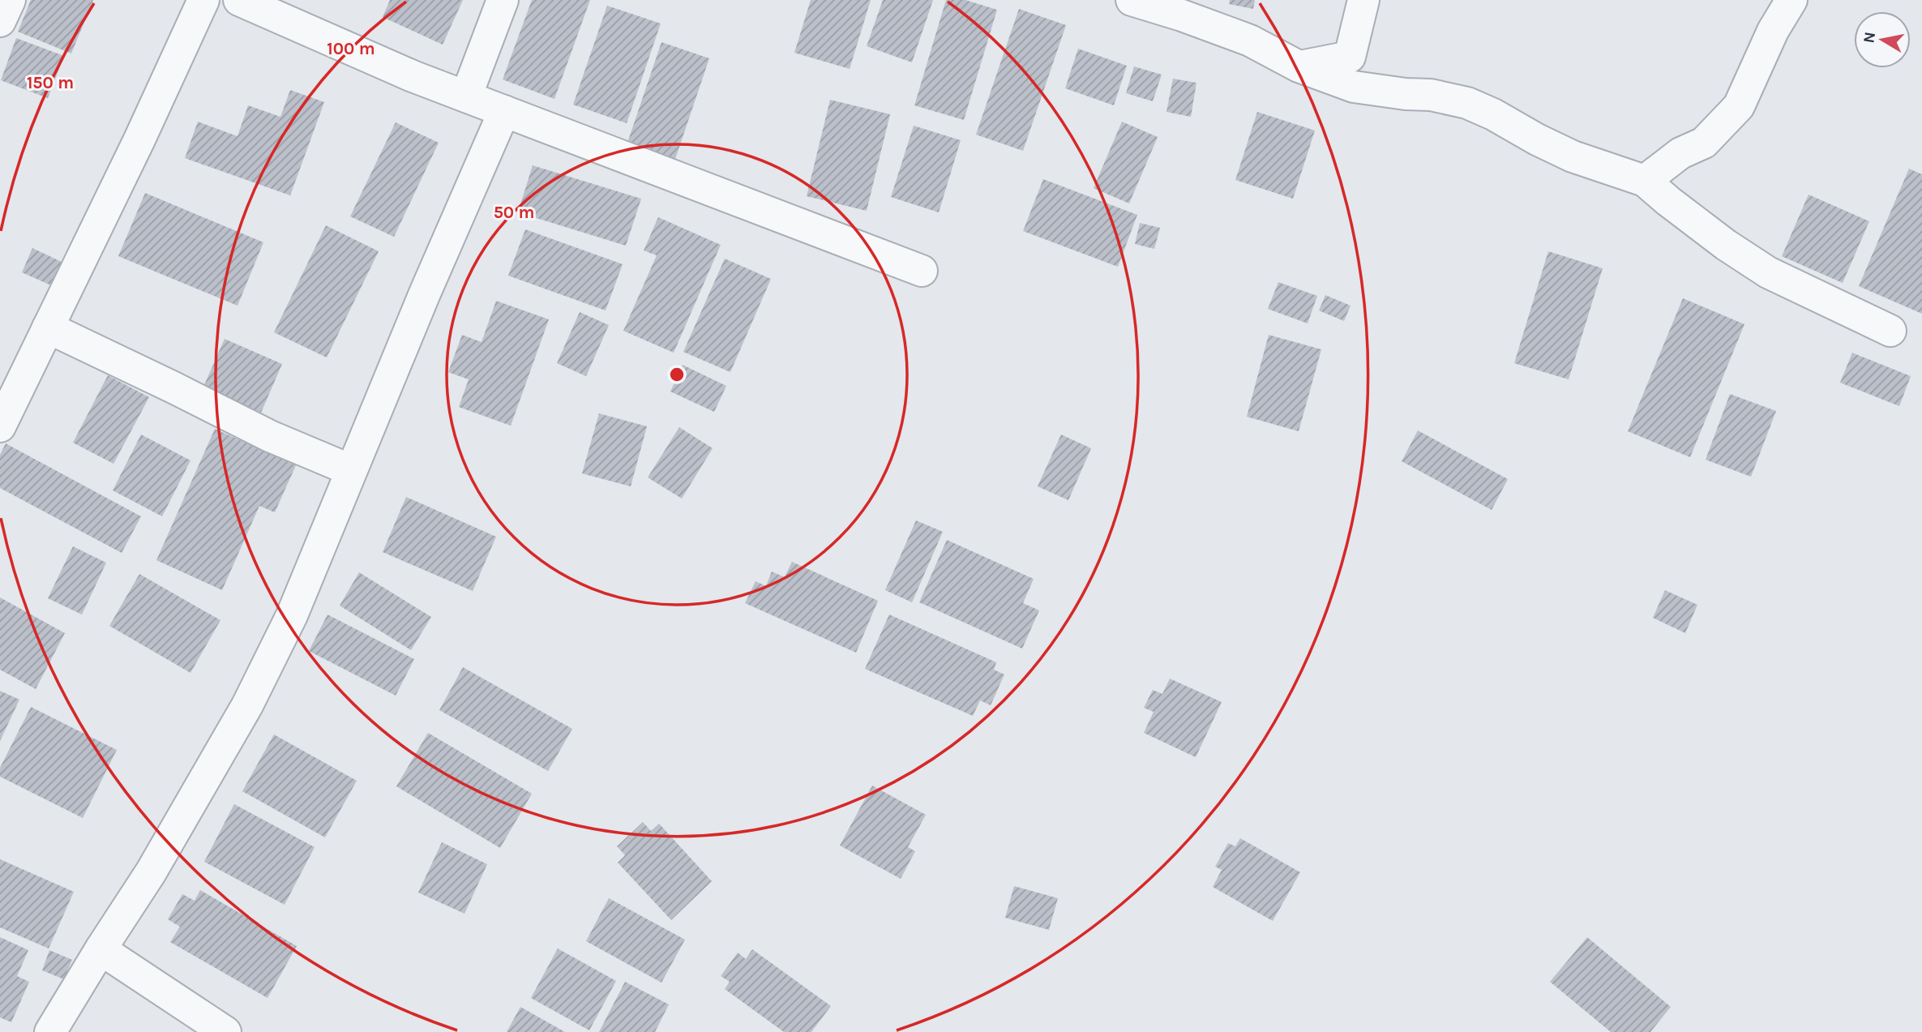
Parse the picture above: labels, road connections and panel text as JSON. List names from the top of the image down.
{
  "north": "left",
  "rings": ["100 m", "150 m", "50 m"]
}
